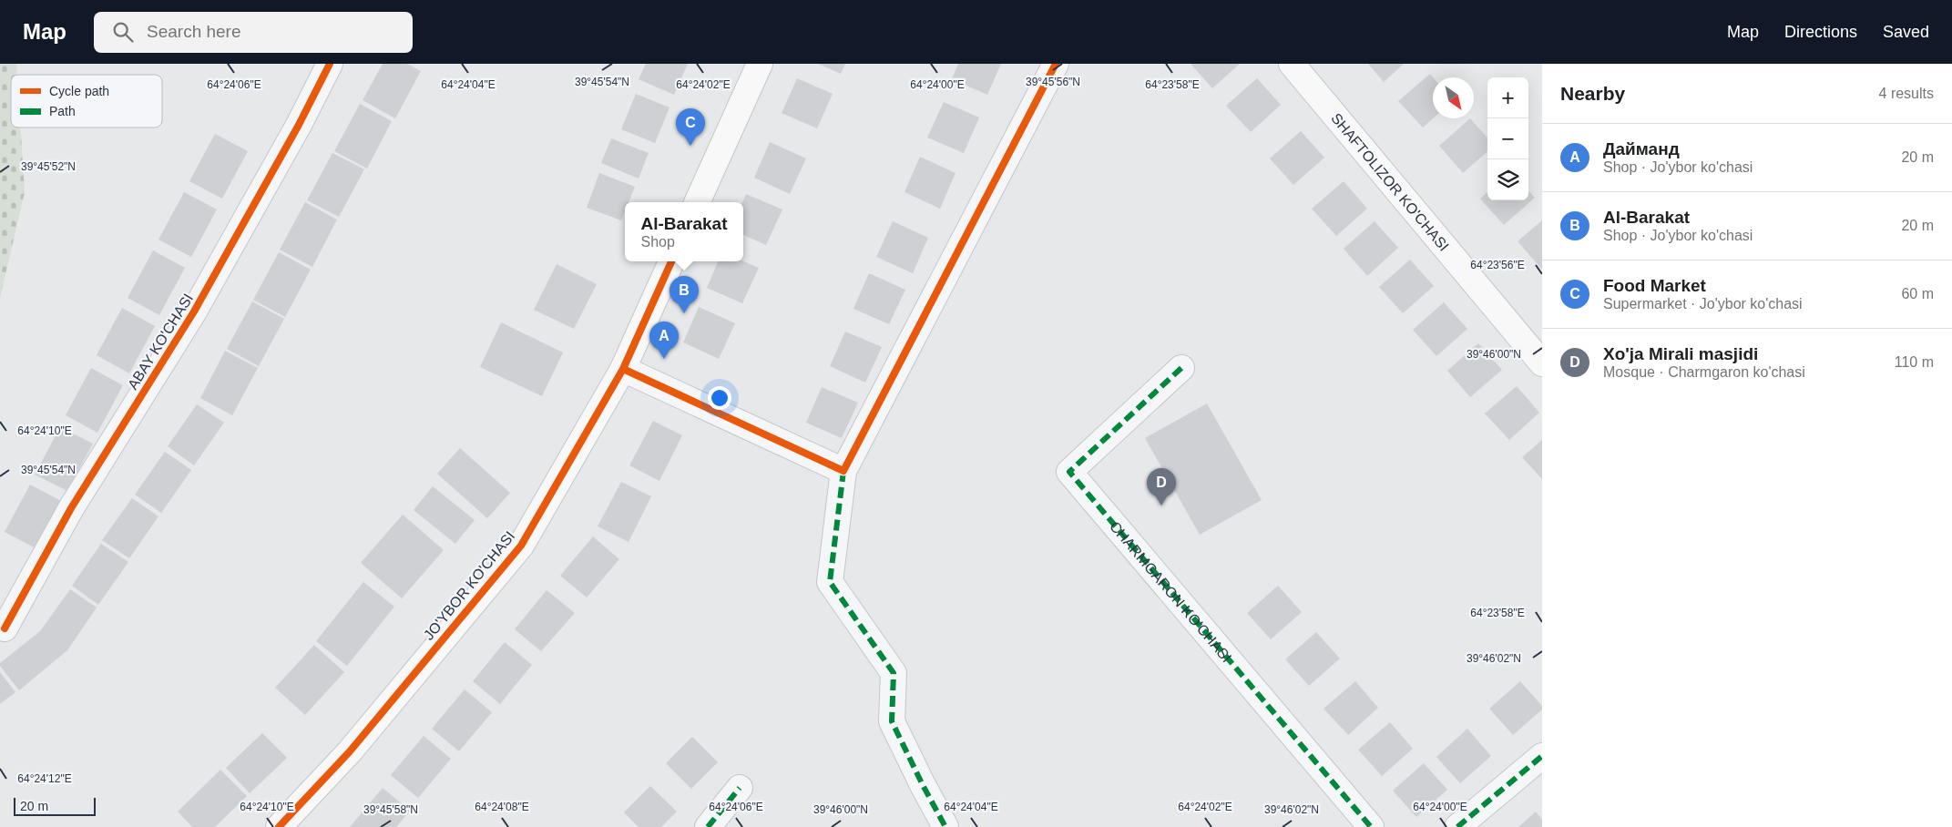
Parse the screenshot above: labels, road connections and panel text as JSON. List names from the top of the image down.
{
  "streets": {
    "street": [
      "SHAFTOLIZOR KO'CHASI",
      "ABAY KO'CHASI",
      "JO'YBOR KO'CHASI",
      "CHARMGARON KO'CHASI"
    ]
  },
  "legend": ["Cycle path", "Path"],
  "scale_bar": "20 m",
  "north": "bottom right",
  "page": {
    "header": "Map",
    "search": "Search here",
    "nav": ["Map", "Directions", "Saved"],
    "heading": ["Nearby", "4 results"],
    "map_buttons": ["+", "−"],
    "pins": [
      "C",
      "B",
      "A",
      "D"
    ],
    "list": [
      {
        "mark": "A",
        "name": "Дайманд",
        "note": "Shop · Jo'ybor ko'chasi",
        "value": "20 m"
      },
      {
        "mark": "B",
        "name": "Al-Barakat",
        "note": "Shop · Jo'ybor ko'chasi",
        "value": "20 m"
      },
      {
        "mark": "C",
        "name": "Food Market",
        "note": "Supermarket · Jo'ybor ko'chasi",
        "value": "60 m"
      },
      {
        "mark": "D",
        "name": "Xo'ja Mirali masjidi",
        "note": "Mosque · Charmgaron ko'chasi",
        "value": "110 m"
      }
    ],
    "popup": ["Al-Barakat", "Shop"],
    "scale": "20 m"
  },
  "coordinates": [
    "39°45'54\"N",
    "39°45'56\"N",
    "64°24'06\"E",
    "64°24'04\"E",
    "64°24'02\"E",
    "64°24'00\"E",
    "64°23'58\"E",
    "39°45'52\"N",
    "64°23'56\"E",
    "39°46'00\"N",
    "64°24'10\"E",
    "39°46'02\"N",
    "64°24'12\"E",
    "64°24'08\"E",
    "39°45'58\"N"
  ]
}
